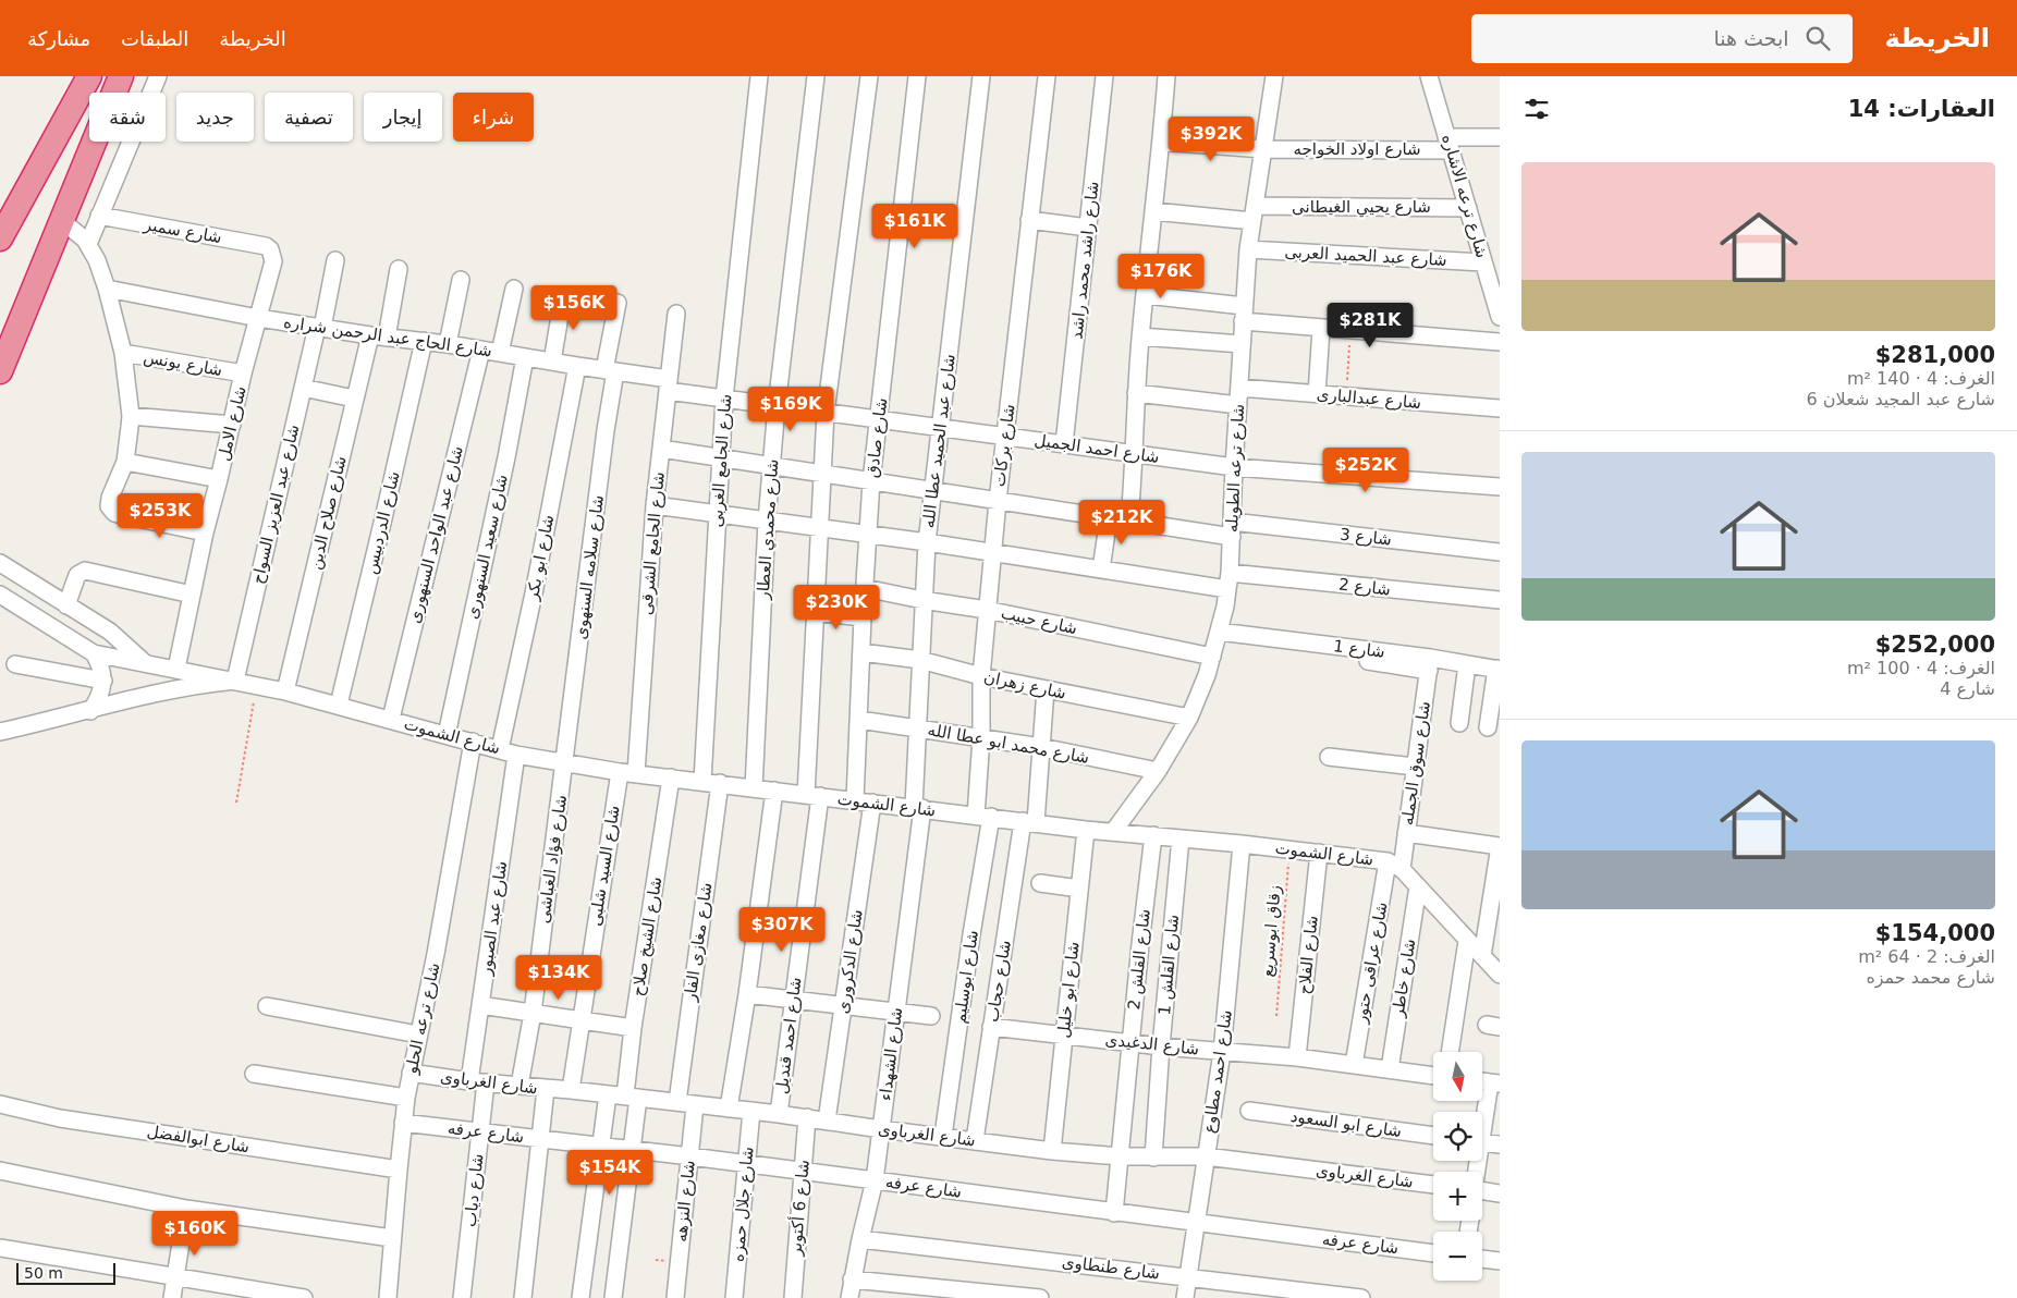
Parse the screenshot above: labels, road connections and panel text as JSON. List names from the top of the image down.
{
  "streets": {
    "street": [
      "شارع اولاد الخواجه",
      "شارع ترعه الاشاره",
      "شارع يحيي الغيطانى",
      "شارع سمير",
      "شارع عبد الحميد العربى",
      "شارع راشد محمد راشد",
      "شارع الحاج عبد الرحمن شراره",
      "شارع يونس",
      "شارع عبدالبارى",
      "شارع الامل",
      "شارع صادق",
      "شارع عبد الحميد عطا الله",
      "شارع بركات",
      "شارع احمد الجميل",
      "شارع الجامع الغربى",
      "شارع ترعه الطويله",
      "شارع عبد العزيز السواح",
      "شارع صلاح الدين",
      "شارع الدردبيس",
      "شارع محمدي العطار",
      "شارع عبد الواحد السنهورى",
      "شارع 3",
      "شارع الجامع الشرقى",
      "شارع سعيد السنهورى",
      "شارع ابو بكر",
      "شارع سلامه السنهوى",
      "شارع 2",
      "شارع حبيب",
      "شارع 1",
      "شارع زهران",
      "شارع الشموت",
      "شارع محمد ابو عطا الله",
      "شارع سوق الجمله",
      "شارع فؤاد الغباشى",
      "شارع السيد شلبى",
      "شارع عبد الصبور",
      "شارع الشيخ صلاح",
      "شارع مغازى الفار",
      "شارع الفلاح",
      "شارع القلش 2",
      "شارع الدكرورى",
      "شارع عراقى حتور",
      "شارع القلش 1",
      "شارع ابوسليم",
      "شارع خاطر",
      "شارع حجاب",
      "شارع ابو خليل",
      "شارع ترعه الحلو",
      "شارع احمد قنديل",
      "شارع الدغيدى",
      "شارع الشهداء",
      "شارع احمد مطاوع",
      "شارع الغرباوى",
      "شارع ابو السعود",
      "شارع عرفه",
      "شارع ابوالفضل",
      "شارع دياب",
      "شارع النزهه",
      "شارع جلال حمزه",
      "شارع 6 أكتوبر",
      "شارع طنطاوى"
    ],
    "path": ["زقاق ابوسريع"]
  },
  "crossings": [
    ["شارع اولاد الخواجه", "شارع ترعه الاشاره"],
    ["شارع اولاد الخواجه", "شارع ترعه الطويله"],
    ["شارع ترعه الاشاره", "شارع يحيي الغيطانى"],
    ["شارع ترعه الاشاره", "شارع عبد الحميد العربى"],
    ["شارع يحيي الغيطانى", "شارع ترعه الطويله"],
    ["شارع سمير", "شارع الامل"],
    ["شارع عبد الحميد العربى", "شارع ترعه الطويله"],
    ["شارع راشد محمد راشد", "شارع احمد الجميل"],
    ["شارع الحاج عبد الرحمن شراره", "شارع الامل"],
    ["شارع الحاج عبد الرحمن شراره", "شارع احمد الجميل"],
    ["شارع الحاج عبد الرحمن شراره", "شارع عبد العزيز السواح"],
    ["شارع الحاج عبد الرحمن شراره", "شارع صلاح الدين"],
    ["شارع الحاج عبد الرحمن شراره", "شارع الدردبيس"],
    ["شارع الحاج عبد الرحمن شراره", "شارع عبد الواحد السنهورى"],
    ["شارع الحاج عبد الرحمن شراره", "شارع الجامع الشرقى"],
    ["شارع الحاج عبد الرحمن شراره", "شارع سعيد السنهورى"],
    ["شارع الحاج عبد الرحمن شراره", "شارع ابو بكر"],
    ["شارع الحاج عبد الرحمن شراره", "شارع سلامه السنهوى"],
    ["شارع يونس", "شارع الامل"],
    ["شارع عبدالبارى", "شارع ترعه الطويله"],
    ["شارع الامل", "شارع الشموت"],
    ["شارع صادق", "شارع احمد الجميل"],
    ["شارع صادق", "شارع 3"],
    ["شارع صادق", "شارع 2"],
    ["شارع صادق", "شارع حبيب"],
    ["شارع صادق", "شارع زهران"],
    ["شارع صادق", "شارع الشموت"],
    ["شارع صادق", "شارع محمد ابو عطا الله"],
    ["شارع عبد الحميد عطا الله", "شارع احمد الجميل"],
    ["شارع عبد الحميد عطا الله", "شارع 3"],
    ["شارع عبد الحميد عطا الله", "شارع 2"],
    ["شارع عبد الحميد عطا الله", "شارع حبيب"],
    ["شارع عبد الحميد عطا الله", "شارع زهران"],
    ["شارع عبد الحميد عطا الله", "شارع الشموت"],
    ["شارع عبد الحميد عطا الله", "شارع محمد ابو عطا الله"],
    ["شارع عبد الحميد عطا الله", "شارع الشهداء"],
    ["شارع بركات", "شارع احمد الجميل"],
    ["شارع بركات", "شارع 3"],
    ["شارع بركات", "شارع 2"],
    ["شارع بركات", "شارع حبيب"],
    ["شارع بركات", "شارع زهران"],
    ["شارع بركات", "شارع الشموت"],
    ["شارع بركات", "شارع محمد ابو عطا الله"],
    ["شارع بركات", "شارع ابوسليم"],
    ["شارع احمد الجميل", "شارع الجامع الغربى"],
    ["شارع احمد الجميل", "شارع ترعه الطويله"],
    ["شارع احمد الجميل", "شارع محمدي العطار"],
    ["شارع احمد الجميل", "شارع الجامع الشرقى"],
    ["شارع احمد الجميل", "شارع احمد قنديل"],
    ["شارع الجامع الغربى", "شارع 3"],
    ["شارع الجامع الغربى", "شارع 2"],
    ["شارع الجامع الغربى", "شارع الشموت"],
    ["شارع ترعه الطويله", "شارع 3"],
    ["شارع ترعه الطويله", "شارع 2"],
    ["شارع ترعه الطويله", "شارع حبيب"],
    ["شارع ترعه الطويله", "شارع 1"],
    ["شارع ترعه الطويله", "شارع زهران"],
    ["شارع ترعه الطويله", "شارع الشموت"],
    ["شارع ترعه الطويله", "شارع محمد ابو عطا الله"],
    ["شارع عبد العزيز السواح", "شارع الشموت"],
    ["شارع صلاح الدين", "شارع الشموت"],
    ["شارع الدردبيس", "شارع الشموت"],
    ["شارع محمدي العطار", "شارع 3"],
    ["شارع محمدي العطار", "شارع 2"],
    ["شارع محمدي العطار", "شارع الشموت"],
    ["شارع عبد الواحد السنهورى", "شارع الشموت"],
    ["شارع 3", "شارع الجامع الشرقى"],
    ["شارع 3", "شارع احمد قنديل"],
    ["شارع الجامع الشرقى", "شارع 2"],
    ["شارع الجامع الشرقى", "شارع الشموت"],
    ["شارع الجامع الشرقى", "شارع السيد شلبى"],
    ["شارع سعيد السنهورى", "شارع الشموت"],
    ["شارع ابو بكر", "شارع الشموت"],
    ["شارع سلامه السنهوى", "شارع الشموت"],
    ["شارع سلامه السنهوى", "شارع فؤاد الغباشى"],
    ["شارع 2", "شارع احمد قنديل"],
    ["شارع 1", "شارع سوق الجمله"],
    ["شارع زهران", "شارع حجاب"],
    ["شارع الشموت", "شارع سوق الجمله"],
    ["شارع الشموت", "شارع فؤاد الغباشى"],
    ["شارع الشموت", "شارع السيد شلبى"],
    ["شارع الشموت", "شارع عبد الصبور"],
    ["شارع الشموت", "زقاق ابوسريع"],
    ["شارع الشموت", "شارع الشيخ صلاح"],
    ["شارع الشموت", "شارع مغازى الفار"],
    ["شارع الشموت", "شارع الفلاح"],
    ["شارع الشموت", "شارع القلش 2"],
    ["شارع الشموت", "شارع الدكرورى"],
    ["شارع الشموت", "شارع عراقى حتور"],
    ["شارع الشموت", "شارع القلش 1"],
    ["شارع الشموت", "شارع ابوسليم"],
    ["شارع الشموت", "شارع حجاب"],
    ["شارع الشموت", "شارع ابو خليل"],
    ["شارع الشموت", "شارع ترعه الحلو"],
    ["شارع الشموت", "شارع احمد قنديل"],
    ["شارع الشموت", "شارع الشهداء"],
    ["شارع الشموت", "شارع احمد مطاوع"],
    ["شارع محمد ابو عطا الله", "شارع حجاب"],
    ["شارع سوق الجمله", "شارع عراقى حتور"],
    ["شارع فؤاد الغباشى", "شارع الغرباوى"],
    ["شارع السيد شلبى", "شارع الغرباوى"],
    ["شارع عبد الصبور", "شارع الغرباوى"],
    ["شارع عبد الصبور", "شارع دياب"],
    ["شارع الشيخ صلاح", "شارع الغرباوى"],
    ["شارع الشيخ صلاح", "شارع عرفه"],
    ["شارع مغازى الفار", "شارع الغرباوى"],
    ["شارع الفلاح", "شارع الدغيدى"],
    ["شارع القلش 2", "شارع الدغيدى"],
    ["شارع القلش 2", "شارع الغرباوى"],
    ["شارع القلش 2", "شارع عرفه"],
    ["شارع الدكرورى", "شارع الغرباوى"],
    ["شارع عراقى حتور", "شارع الدغيدى"],
    ["شارع القلش 1", "شارع الدغيدى"],
    ["شارع القلش 1", "شارع الغرباوى"],
    ["شارع ابوسليم", "شارع الغرباوى"],
    ["شارع خاطر", "شارع الدغيدى"],
    ["شارع حجاب", "شارع الدغيدى"],
    ["شارع حجاب", "شارع الغرباوى"],
    ["شارع ابو خليل", "شارع الدغيدى"],
    ["شارع ابو خليل", "شارع الغرباوى"],
    ["شارع ترعه الحلو", "شارع الغرباوى"],
    ["شارع ترعه الحلو", "شارع عرفه"],
    ["شارع ترعه الحلو", "شارع ابوالفضل"],
    ["شارع احمد قنديل", "شارع الغرباوى"],
    ["شارع الدغيدى", "شارع احمد مطاوع"],
    ["شارع الشهداء", "شارع الغرباوى"],
    ["شارع الشهداء", "شارع عرفه"],
    ["شارع الشهداء", "شارع طنطاوى"],
    ["شارع احمد مطاوع", "شارع الغرباوى"],
    ["شارع احمد مطاوع", "شارع عرفه"],
    ["شارع احمد مطاوع", "شارع طنطاوى"],
    ["شارع الغرباوى", "شارع دياب"],
    ["شارع الغرباوى", "شارع النزهه"],
    ["شارع الغرباوى", "شارع جلال حمزه"],
    ["شارع الغرباوى", "شارع 6 أكتوبر"],
    ["شارع عرفه", "شارع دياب"],
    ["شارع عرفه", "شارع النزهه"],
    ["شارع عرفه", "شارع جلال حمزه"],
    ["شارع عرفه", "شارع 6 أكتوبر"]
  ],
  "scale_bar": "50 m",
  "north": "bottom",
  "page": {
    "header": "الخريطة",
    "search": "ابحث هنا",
    "nav": ["الخريطة", "الطبقات", "مشاركة"],
    "heading": "العقارات: 14",
    "chip": [
      "شراء",
      "إيجار",
      "تصفية",
      "جديد",
      "شقة"
    ],
    "price": [
      "$392K",
      "$161K",
      "$176K",
      "$156K",
      "$281K",
      "$169K",
      "$252K",
      "$253K",
      "$212K",
      "$230K",
      "$307K",
      "$134K",
      "$154K",
      "$160K"
    ],
    "list": [
      {
        "name": "$281,000",
        "note": "الغرف: 4 · 140 m² · شارع عبد المجيد شعلان 6"
      },
      {
        "name": "$252,000",
        "note": "الغرف: 4 · 100 m² · شارع 4"
      },
      {
        "name": "$154,000",
        "note": "الغرف: 2 · 64 m² · شارع محمد حمزه"
      }
    ],
    "map_buttons": ["+", "−"],
    "scale": "50 m"
  }
}
